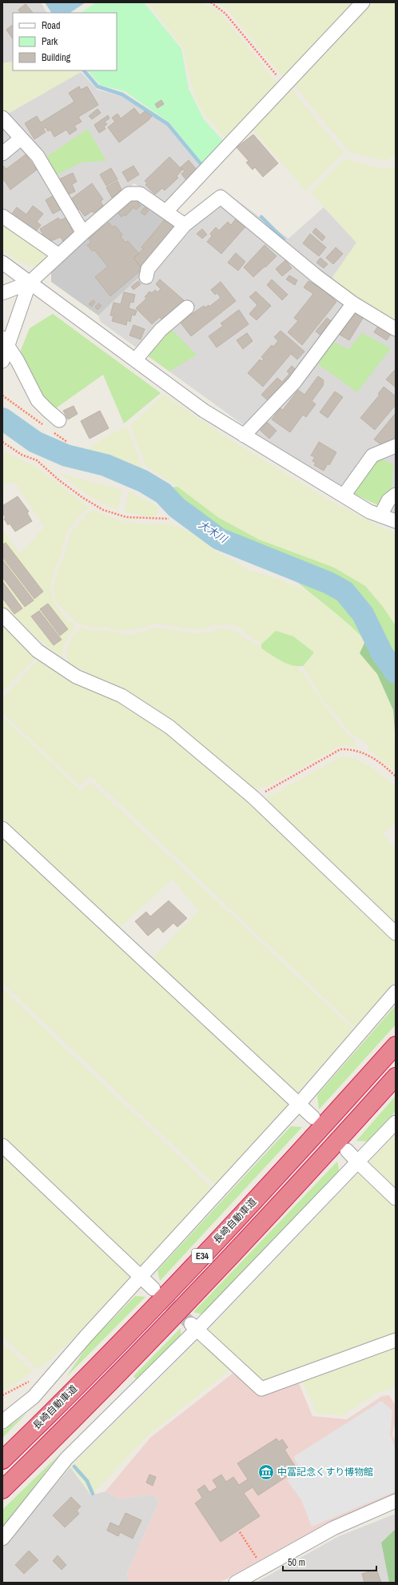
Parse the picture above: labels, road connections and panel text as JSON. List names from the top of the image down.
{
  "streets": {
    "highway": ["長崎自動車道", "E34"]
  },
  "water": ["大木川"],
  "places": {
    "museum": ["中冨記念くすり博物館"]
  },
  "legend": ["Road", "Park", "Building"],
  "scale_bar": "50 m"
}
